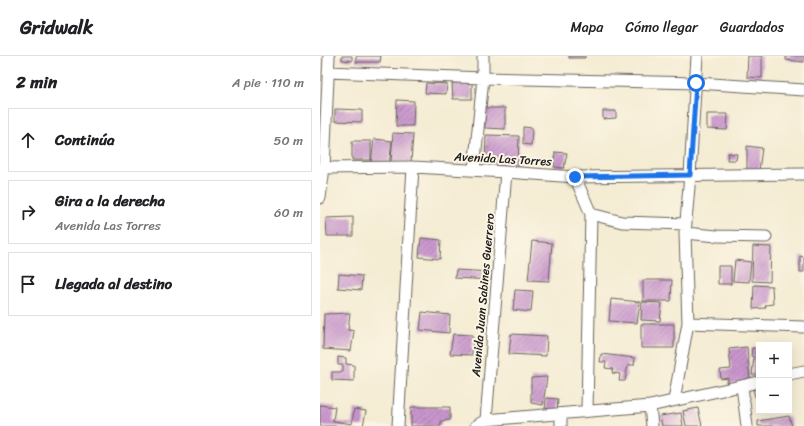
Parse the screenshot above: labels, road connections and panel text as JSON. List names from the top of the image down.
{
  "streets": {
    "street": ["Avenida Las Torres", "Avenida Juan Sabines Guerrero"]
  },
  "crossings": [
    ["Avenida Las Torres", "Avenida Juan Sabines Guerrero"]
  ],
  "page": {
    "header": "Gridwalk",
    "nav": ["Mapa", "Cómo llegar", "Guardados"],
    "heading": ["2 min", "A pie · 110 m"],
    "list": [
      ["Continúa", "50 m"],
      ["Gira a la derecha", "Avenida Las Torres", "60 m"],
      "Llegada al destino"
    ],
    "map_buttons": ["+", "−"]
  }
}
